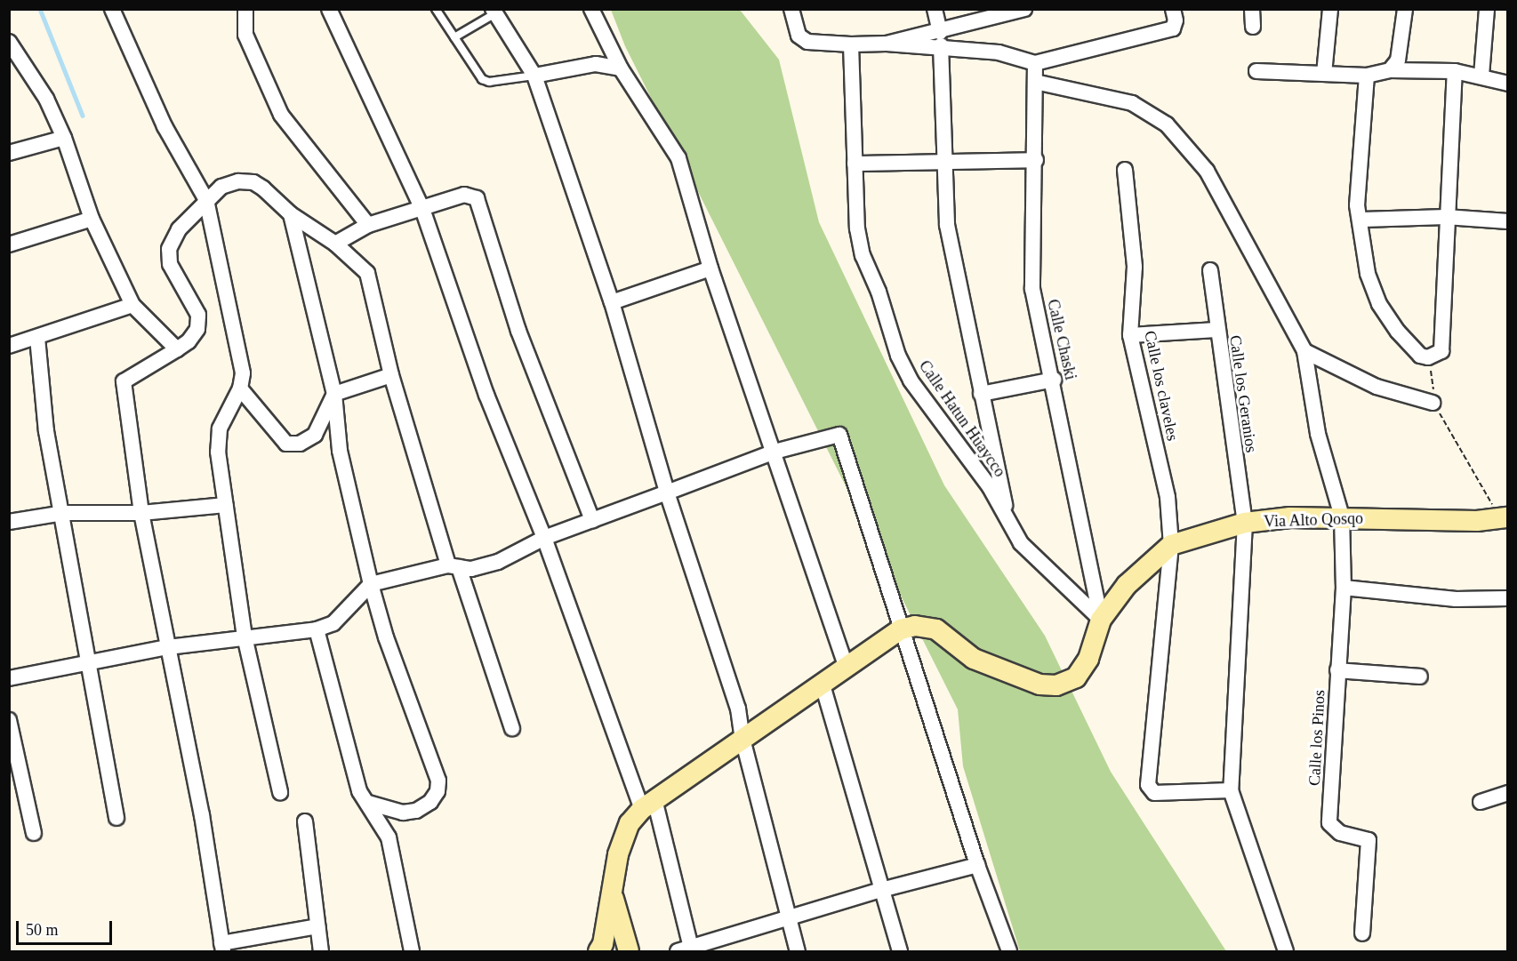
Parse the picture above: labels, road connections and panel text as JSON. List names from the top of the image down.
{
  "streets": {
    "street": [
      "Calle Chaski",
      "Calle los claveles",
      "Calle los Geranios",
      "Calle Hatun Huaycco",
      "Via Alto Qosqo",
      "Calle los Pinos"
    ]
  },
  "crossings": [
    ["Calle Chaski", "Calle Hatun Huaycco"],
    ["Calle Chaski", "Via Alto Qosqo"],
    ["Calle Chaski", "Calle los Pinos"],
    ["Calle los claveles", "Calle los Geranios"],
    ["Calle los claveles", "Via Alto Qosqo"],
    ["Calle los Geranios", "Via Alto Qosqo"],
    ["Calle Hatun Huaycco", "Via Alto Qosqo"],
    ["Via Alto Qosqo", "Calle los Pinos"]
  ],
  "scale_bar": "50 m"
}
